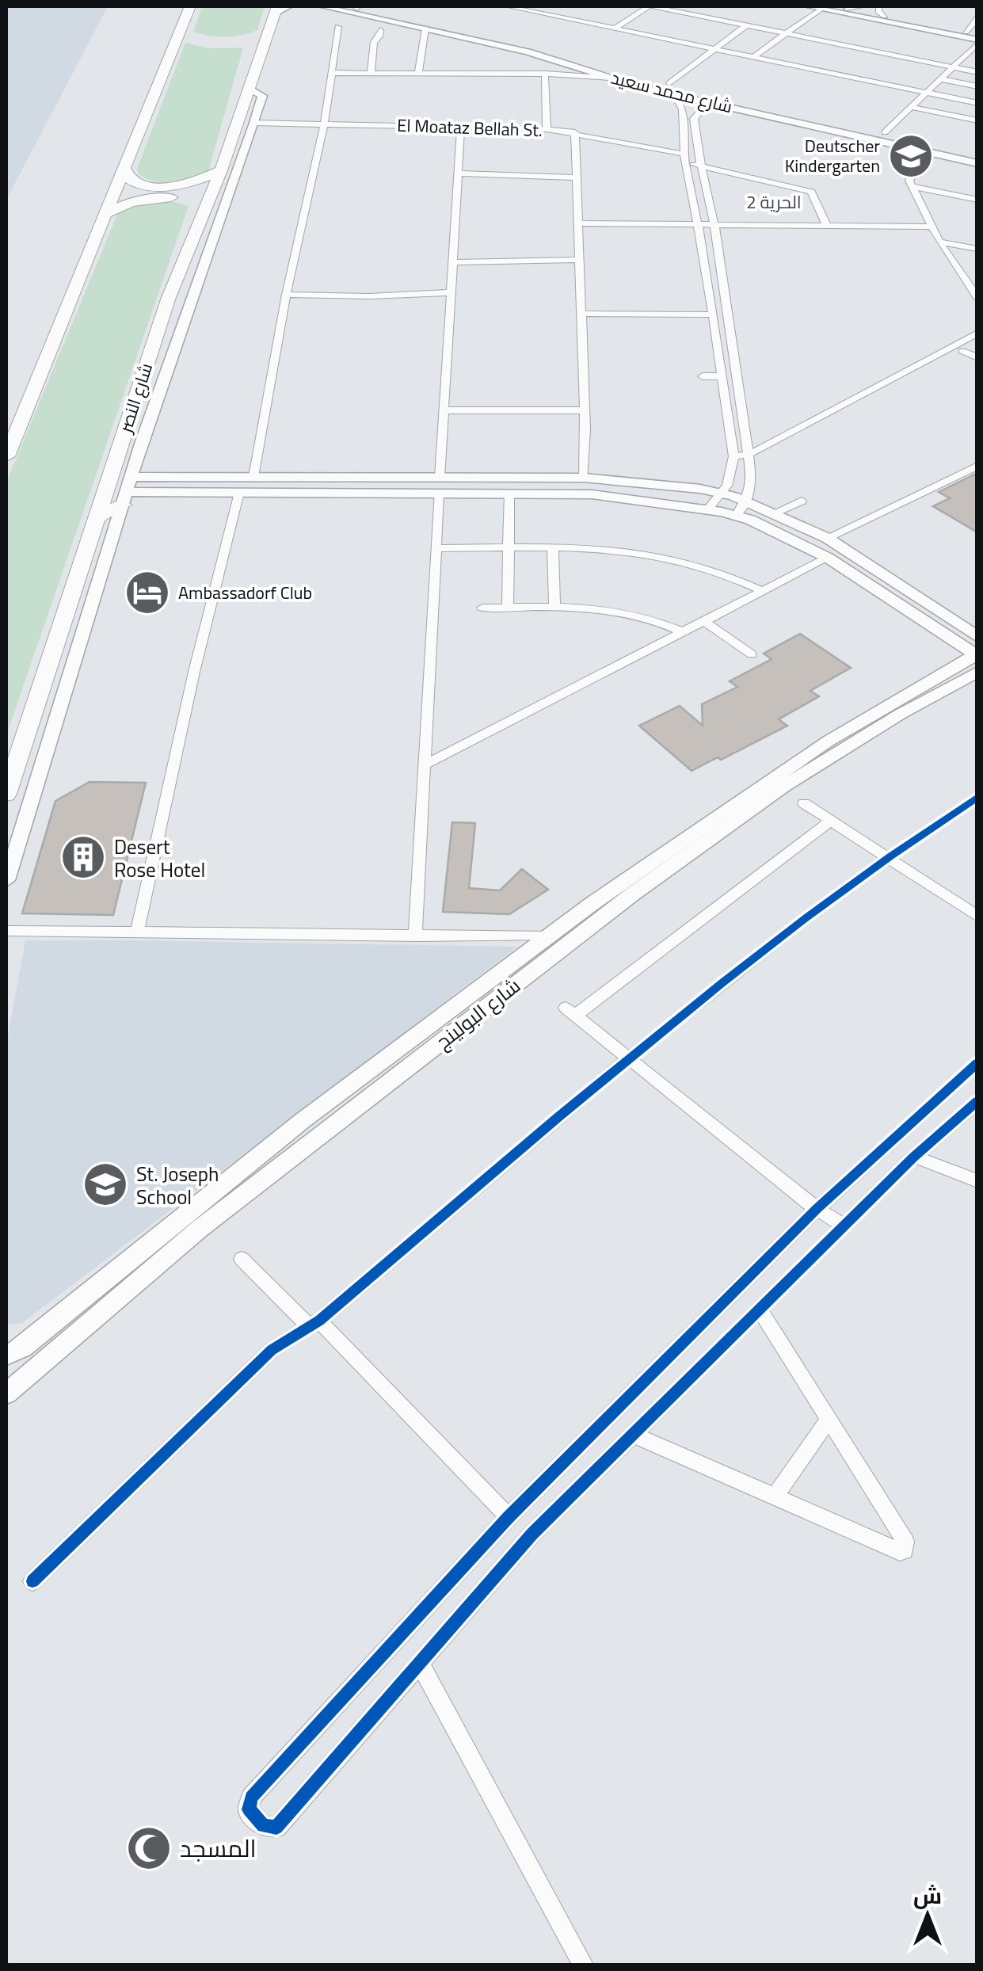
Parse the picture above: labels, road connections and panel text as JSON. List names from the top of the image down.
{
  "streets": {
    "main road": ["شارع النصر"],
    "street": ["شارع محمد سعيد", "El Moataz Bellah St.", "شارع البولينج"]
  },
  "districts": ["الحرية 2"],
  "places": {
    "school or university": ["Deutscher Kindergarten", "St. Joseph School"],
    "hotel": ["Ambassadorf Club"],
    "building": ["Desert Rose Hotel"],
    "mosque": ["المسجد"]
  },
  "north": "top"
}
